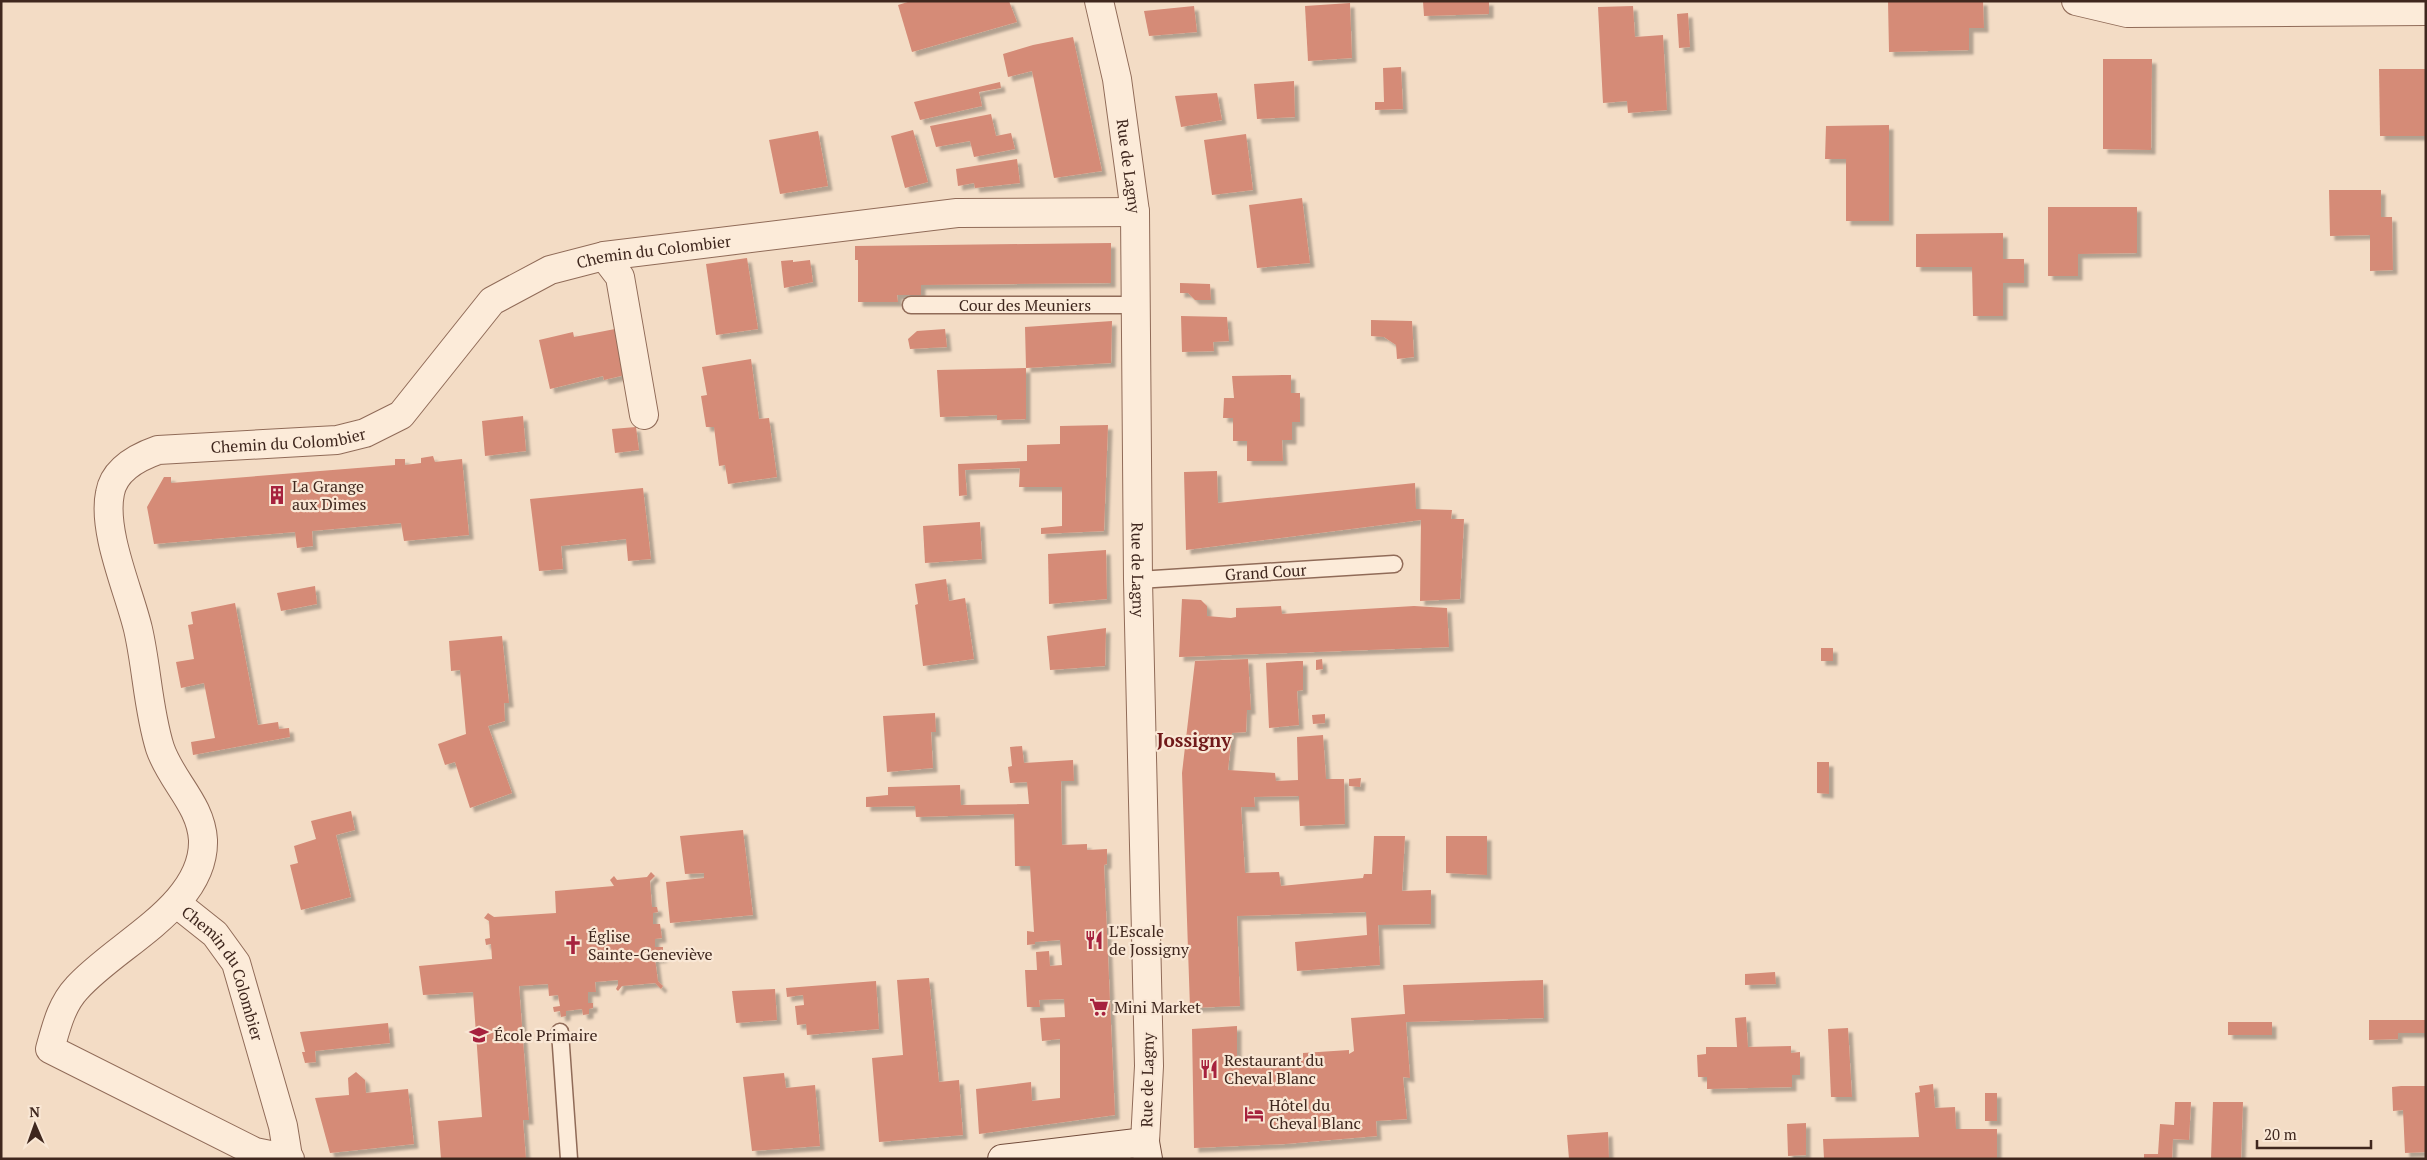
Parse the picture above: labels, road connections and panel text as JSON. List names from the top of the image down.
{
  "streets": {
    "street": ["Rue de Lagny", "Chemin du Colombier"],
    "lane": ["Cour des Meuniers", "Grand Cour"]
  },
  "crossings": [
    ["Rue de Lagny", "Chemin du Colombier"],
    ["Rue de Lagny", "Cour des Meuniers"],
    ["Rue de Lagny", "Grand Cour"]
  ],
  "districts": ["Jossigny"],
  "places": {
    "building": ["La Grange aux Dimes"],
    "restaurant": ["L'Escale de Jossigny", "Restaurant du Cheval Blanc"],
    "church": ["Église Sainte-Geneviève"],
    "supermarket": ["Mini Market"],
    "school or university": ["École Primaire"],
    "hotel": ["Hôtel du Cheval Blanc"]
  },
  "scale_bar": "20 m",
  "north": "top"
}
